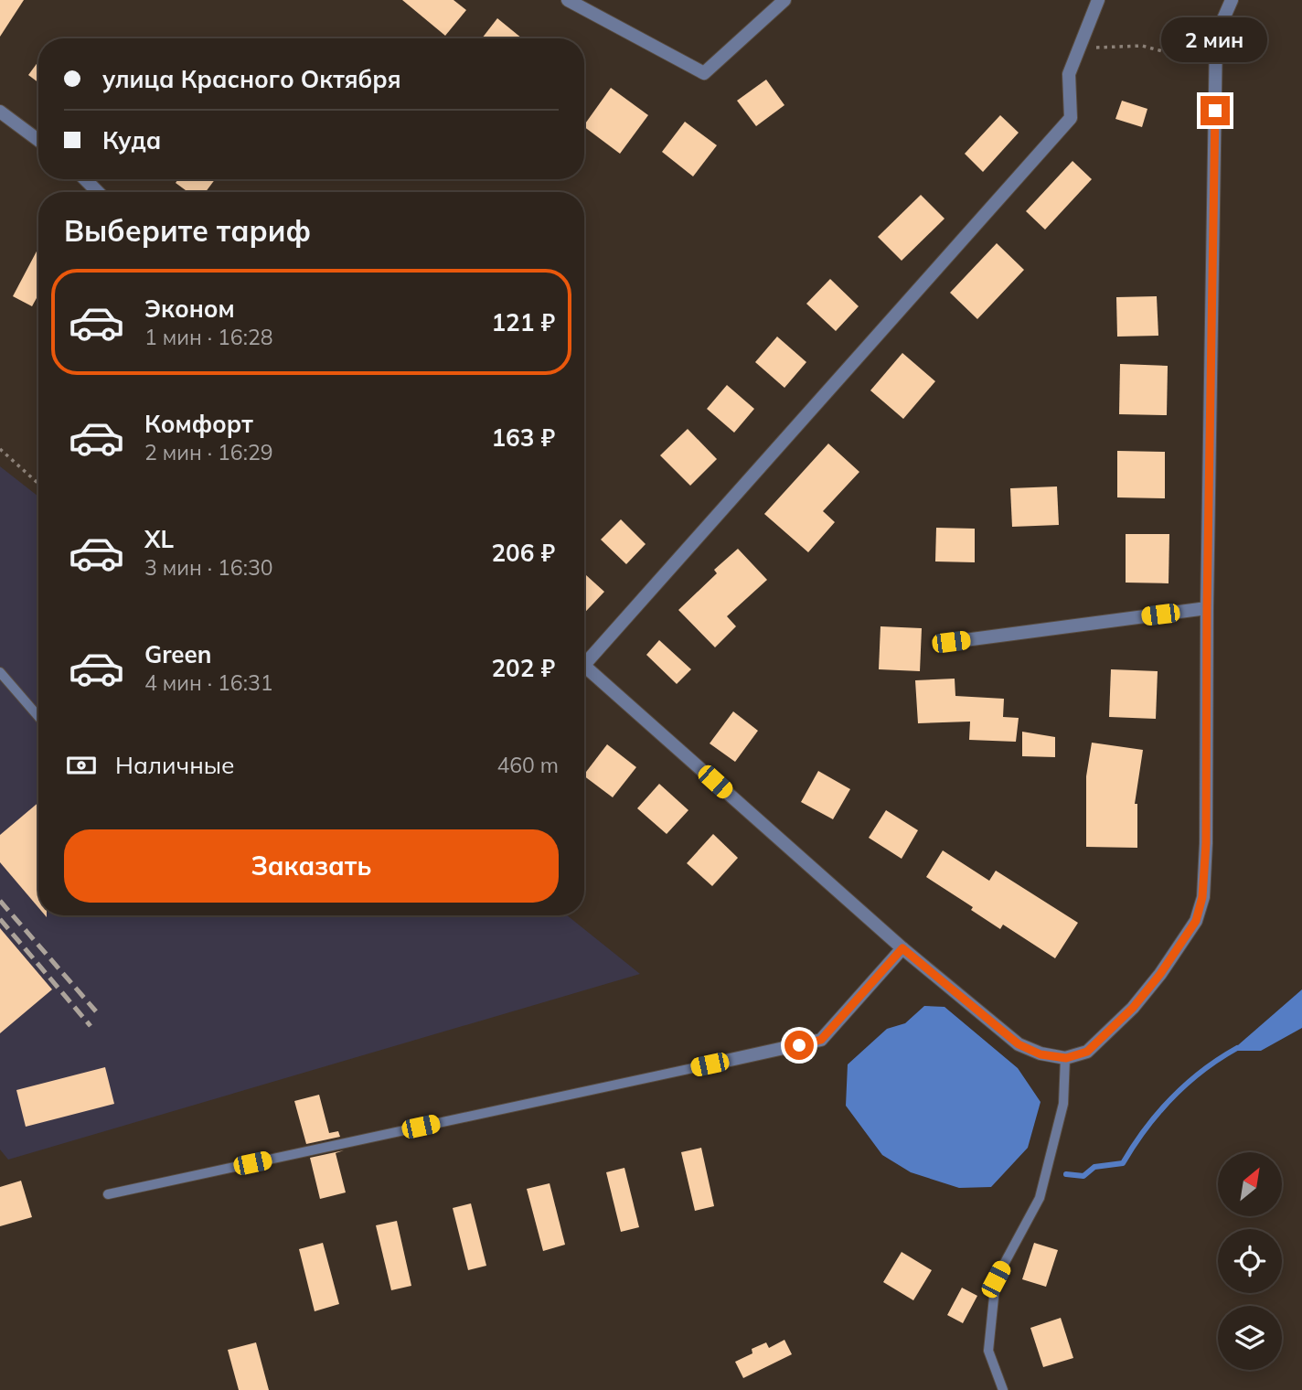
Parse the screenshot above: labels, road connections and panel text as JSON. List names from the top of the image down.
{
  "north": "top right",
  "page": {
    "bubble": "2 мин",
    "banner": ["улица Красного Октября", "Куда"],
    "heading": "Выберите тариф",
    "list": [
      {
        "name": "Эконом",
        "note": "1 мин · 16:28",
        "value": "121 ₽"
      },
      {
        "name": "Комфорт",
        "note": "2 мин · 16:29",
        "value": "163 ₽"
      },
      {
        "name": "XL",
        "note": "3 мин · 16:30",
        "value": "206 ₽"
      },
      {
        "name": "Green",
        "note": "4 мин · 16:31",
        "value": "202 ₽"
      }
    ],
    "pay": ["Наличные", "460 m"],
    "buttons": "Заказать"
  }
}
